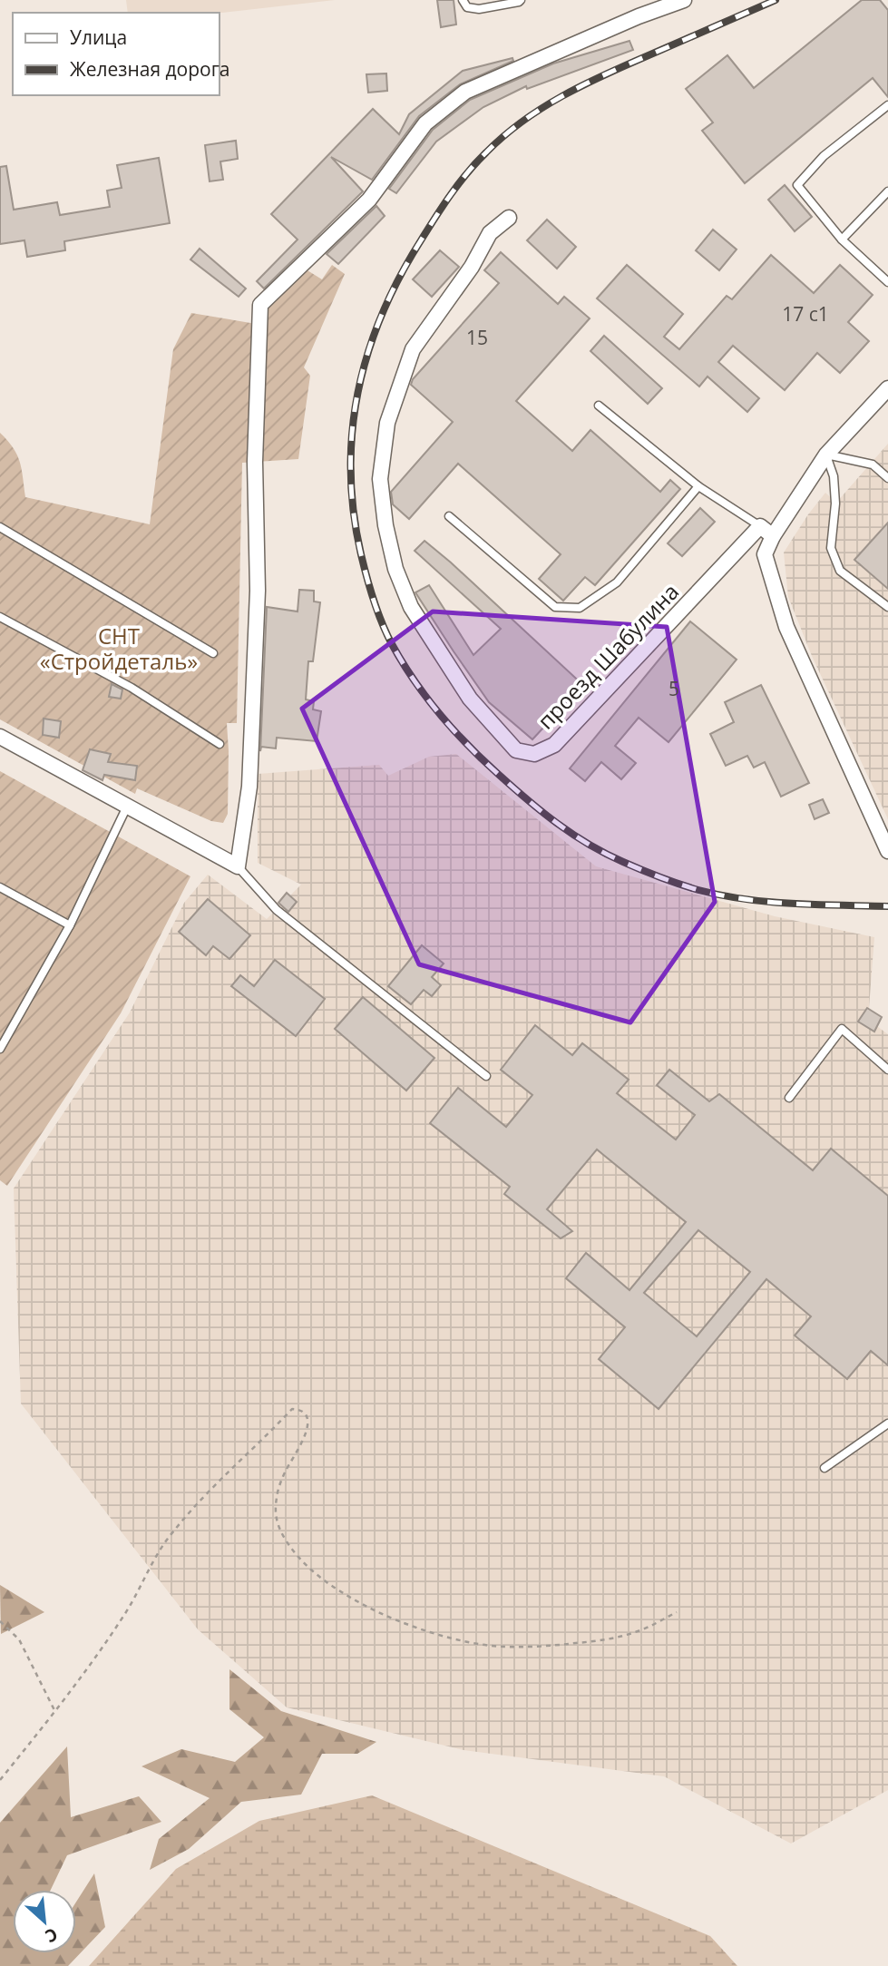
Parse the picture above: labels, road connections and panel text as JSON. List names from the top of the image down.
{
  "streets": {
    "street": ["проезд Шабулина"]
  },
  "parks": ["СНТ «Стройдеталь»"],
  "house_numbers": ["17 с1", "15", "5"],
  "legend": ["Улица", "Железная дорога"],
  "north": "bottom right"
}
